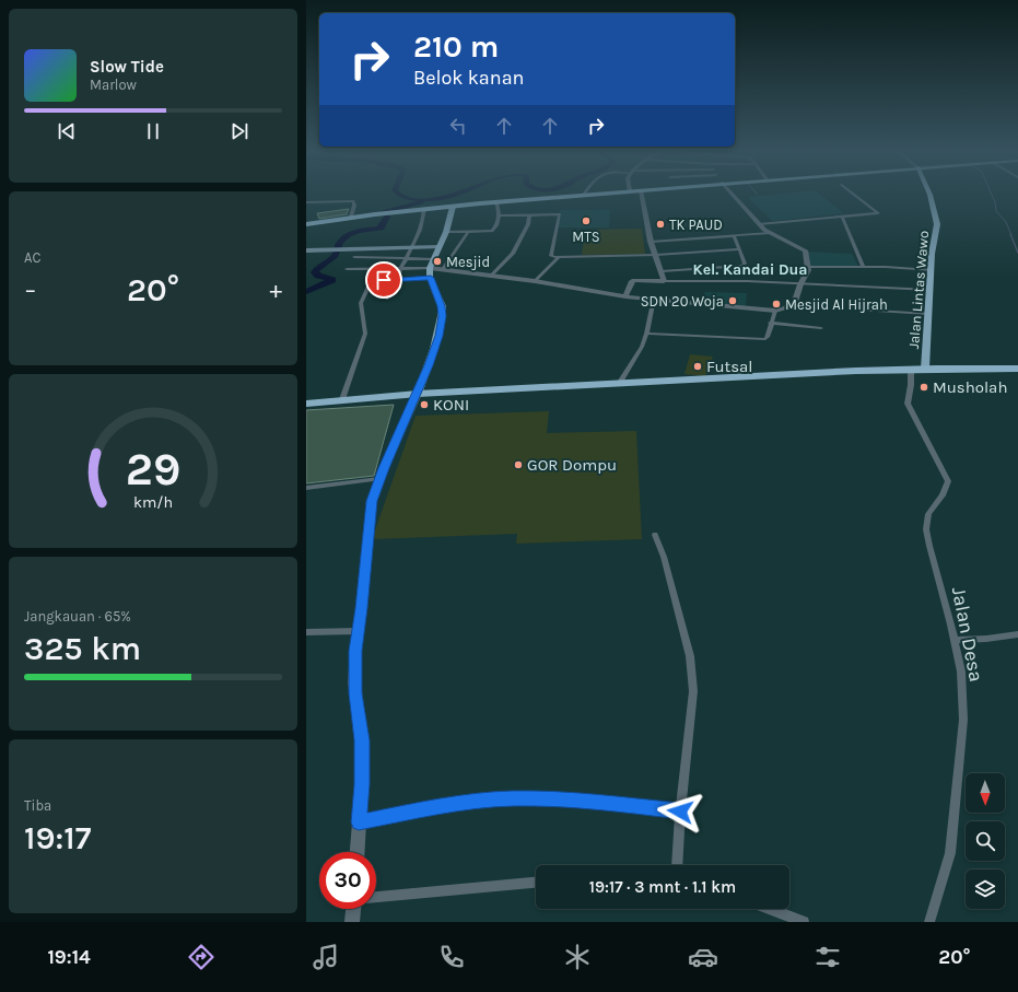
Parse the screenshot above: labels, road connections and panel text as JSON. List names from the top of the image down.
{
  "streets": {
    "main road": ["Jalan Lintas Wawo"],
    "street": ["Jalan Desa"]
  },
  "districts": ["Kel. Kandai Dua"],
  "places": [
    "MTS",
    "TK PAUD",
    "Mesjid",
    "SDN 20 Woja",
    "Mesjid Al Hijrah",
    "Futsal",
    "Musholah",
    "KONI",
    "GOR Dompu"
  ],
  "north": "bottom",
  "page": {
    "turn": ["210 m", "Belok kanan"],
    "song": ["Slow Tide", "Marlow"],
    "tile": [
      "AC",
      ["Jangkauan · 65%", "325 km"],
      ["Tiba", "19:17"]
    ],
    "heat": ["−", "20°", "+"],
    "limit": "30",
    "trip": "19:17 · 3 mnt · 1.1 km",
    "tabs": ["19:14", "20°"],
    "gauge": ["29", "km/h"]
  }
}
